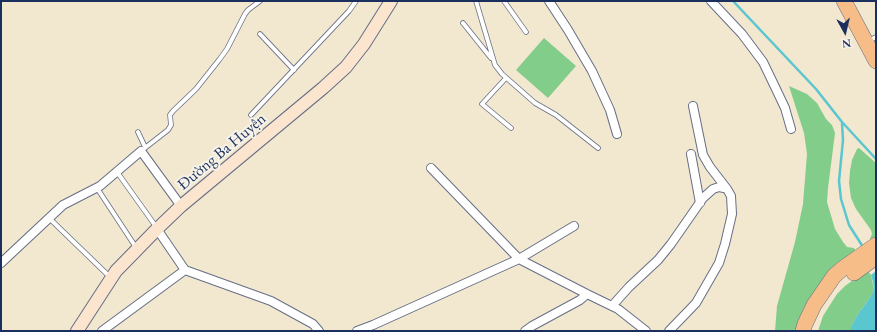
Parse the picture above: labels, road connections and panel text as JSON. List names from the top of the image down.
{
  "streets": {
    "street": ["Đường Ba Huyện"]
  },
  "north": "bottom"
}
